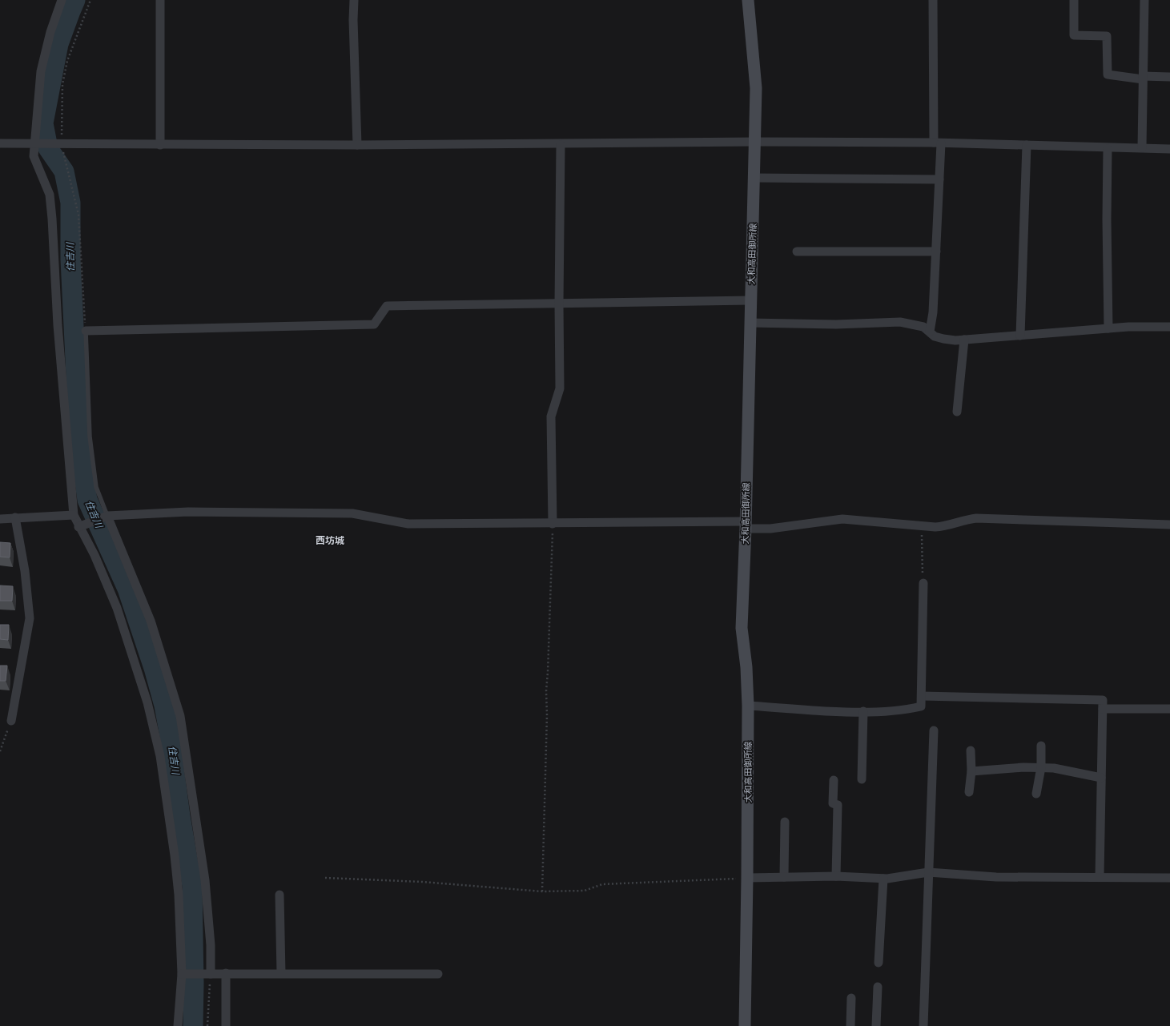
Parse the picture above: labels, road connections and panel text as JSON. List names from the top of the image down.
{
  "streets": {
    "main road": ["大和高田御所線"]
  },
  "districts": ["西坊城"],
  "water": ["住吉川"]
}
